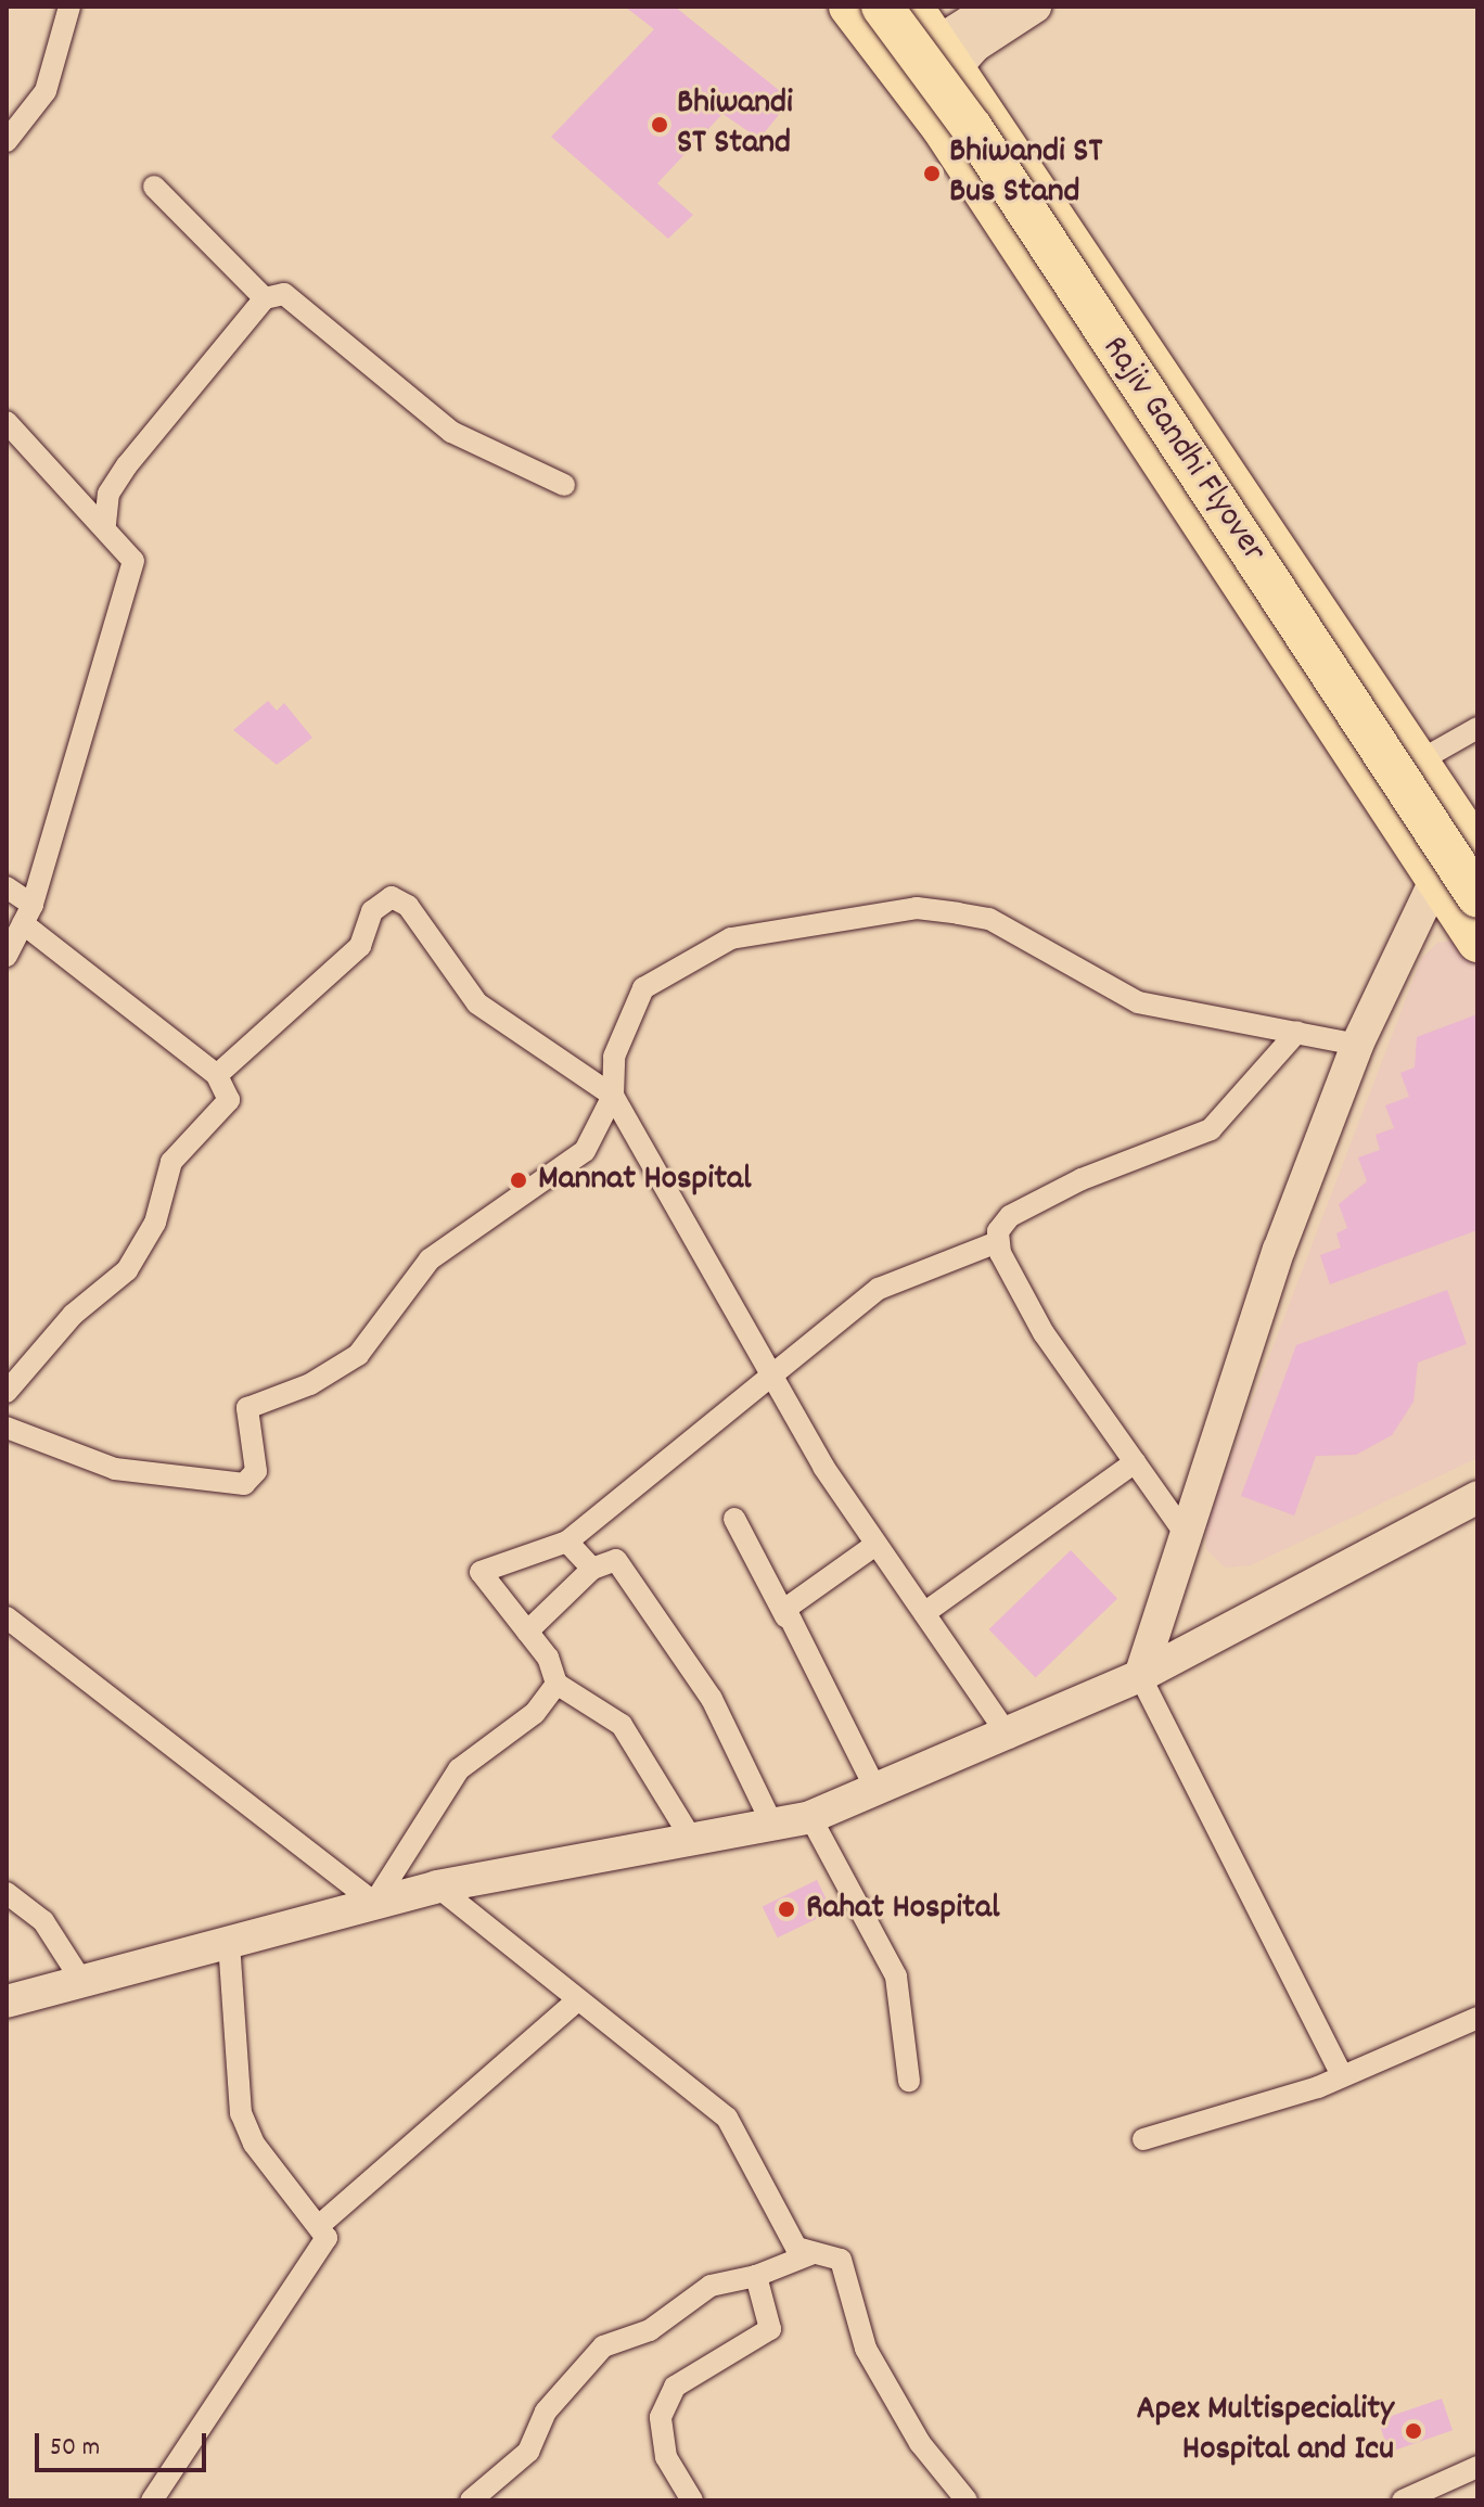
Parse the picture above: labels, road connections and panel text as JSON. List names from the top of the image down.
{
  "streets": {
    "highway": ["Rajiv Gandhi Flyover"]
  },
  "places": [
    "Bhiwandi ST Stand",
    "Bhiwandi ST Bus Stand",
    "Mannat Hospital",
    "Rahat Hospital",
    "Apex Multispeciality Hospital and Icu"
  ],
  "scale_bar": "50 m"
}
